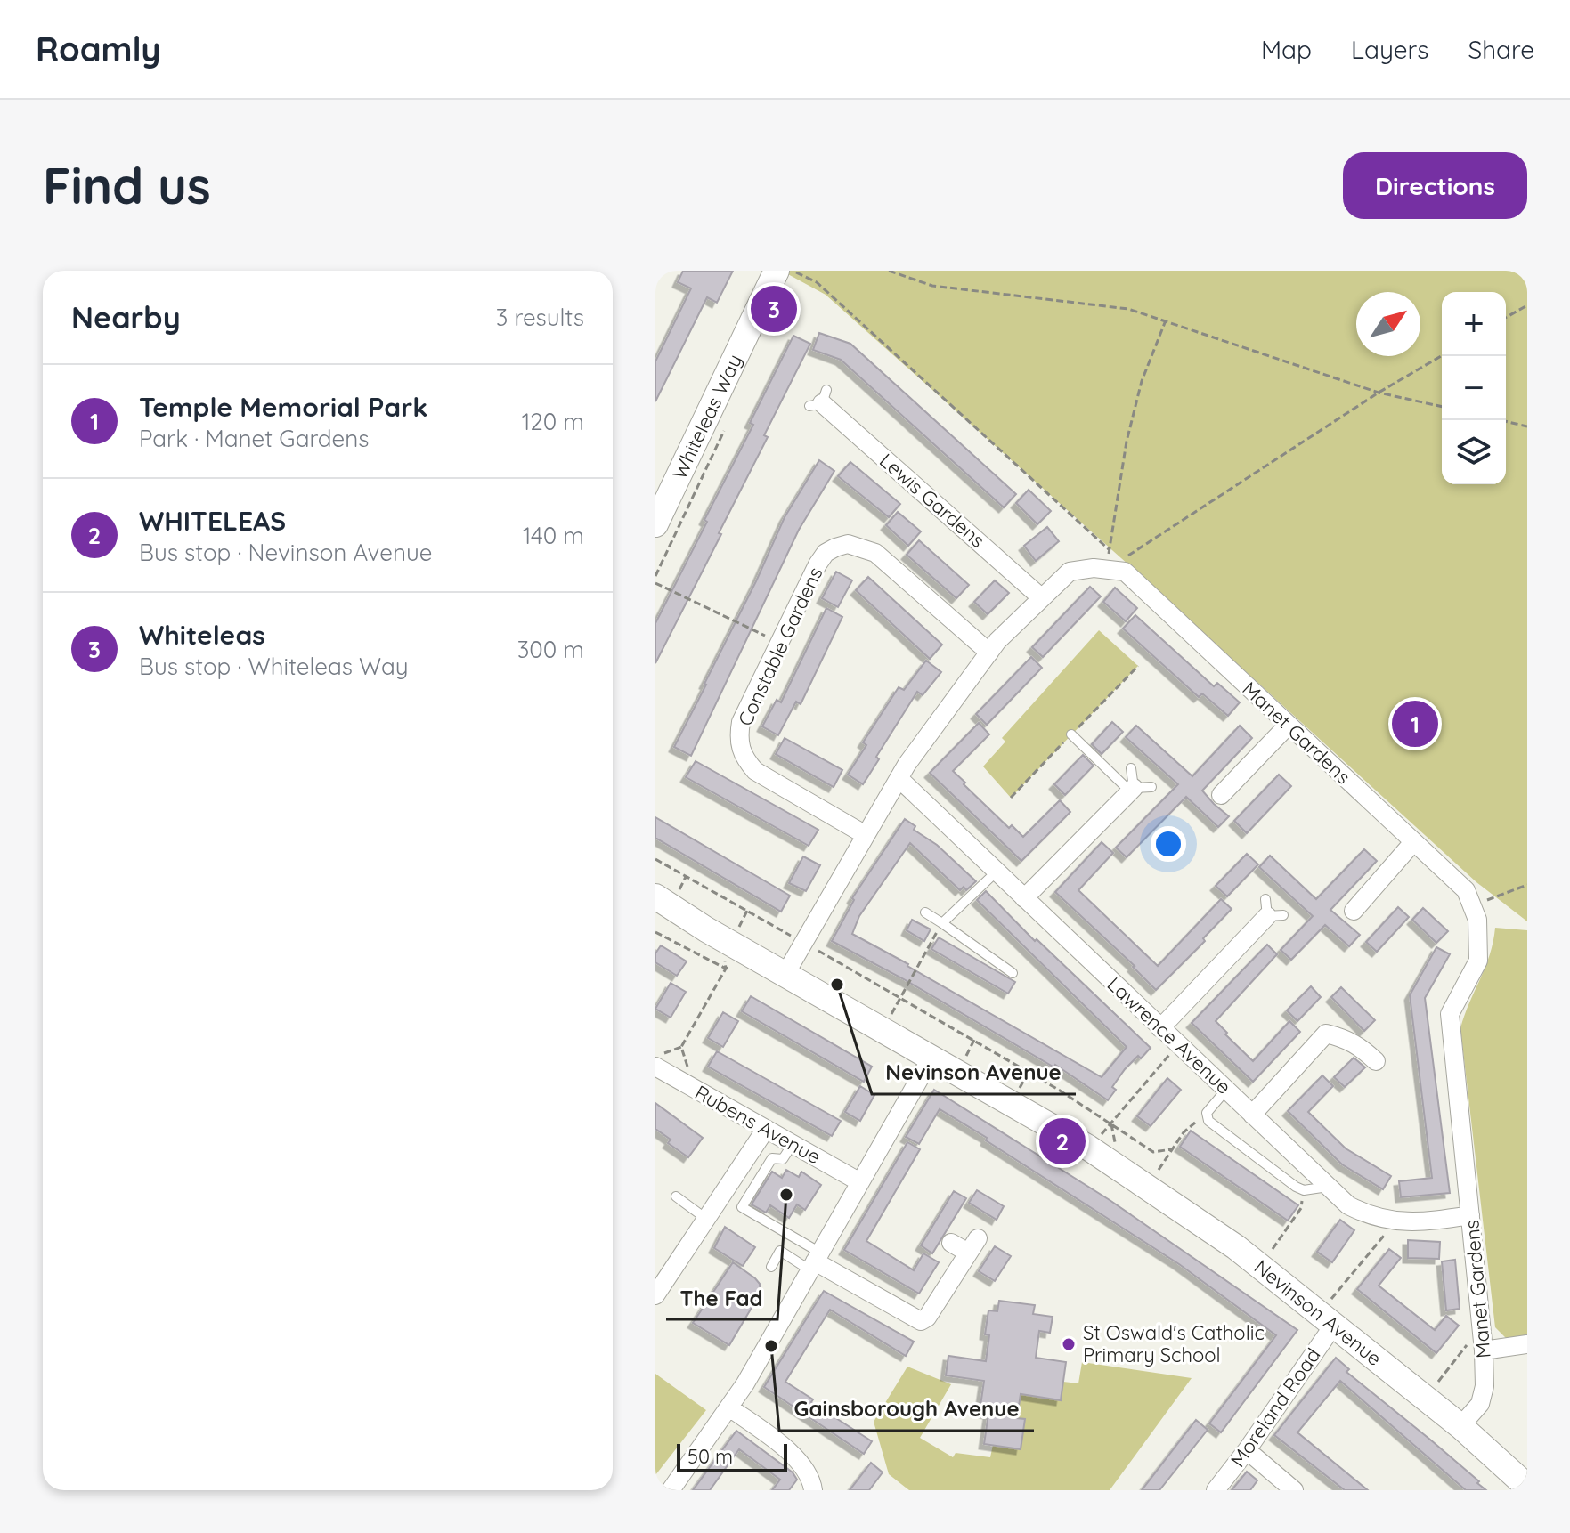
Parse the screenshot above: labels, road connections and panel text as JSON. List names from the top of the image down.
{
  "streets": {
    "street": [
      "Whiteleas Way",
      "Lewis Gardens",
      "Constable Gardens",
      "Manet Gardens",
      "Lawrence Avenue",
      "Rubens Avenue",
      "Nevinson Avenue",
      "Moreland Road"
    ]
  },
  "crossings": [
    ["Lewis Gardens", "Manet Gardens"],
    ["Constable Gardens", "Manet Gardens"],
    ["Manet Gardens", "Lawrence Avenue"],
    ["Manet Gardens", "Nevinson Avenue"],
    ["Nevinson Avenue", "Moreland Road"]
  ],
  "places": [
    "Nevinson Avenue",
    "The Fad",
    "St Oswald's Catholic Primary School",
    "Gainsborough Avenue"
  ],
  "scale_bar": "50 m",
  "north": "top right",
  "page": {
    "header": "Roamly",
    "nav": ["Map", "Layers", "Share"],
    "buttons": "Directions",
    "title": "Find us",
    "heading": ["Nearby", "3 results"],
    "pins": ["3", "1", "2"],
    "map_buttons": ["+", "−"],
    "list": [
      {
        "mark": "1",
        "name": "Temple Memorial Park",
        "note": "Park · Manet Gardens",
        "value": "120 m"
      },
      {
        "mark": "2",
        "name": "WHITELEAS",
        "note": "Bus stop · Nevinson Avenue",
        "value": "140 m"
      },
      {
        "mark": "3",
        "name": "Whiteleas",
        "note": "Bus stop · Whiteleas Way",
        "value": "300 m"
      }
    ],
    "scale": "50 m"
  }
}
